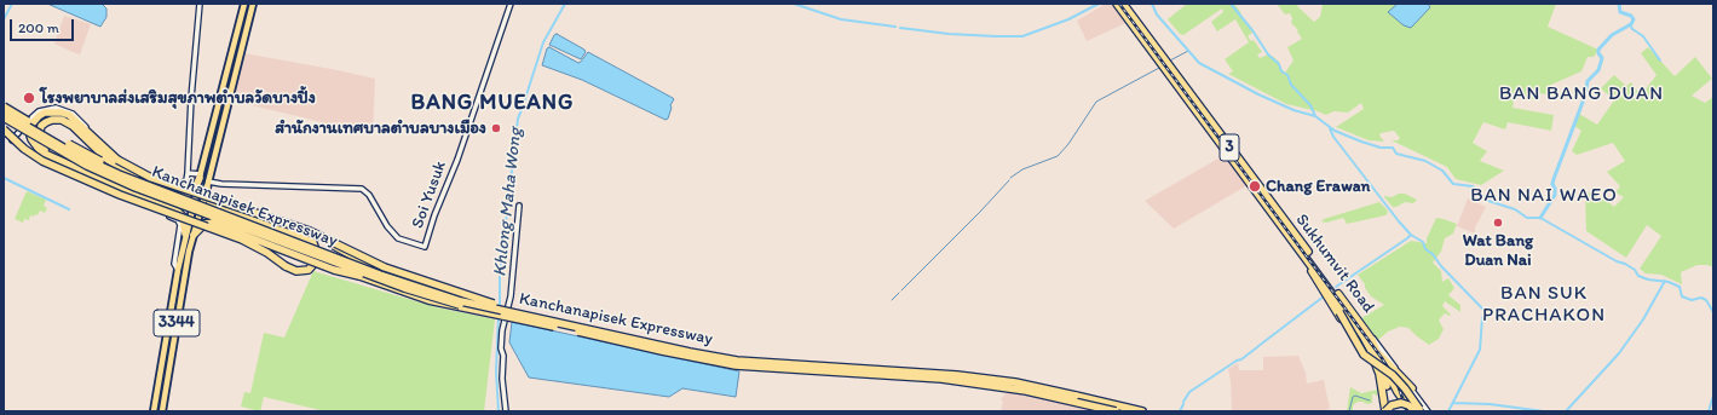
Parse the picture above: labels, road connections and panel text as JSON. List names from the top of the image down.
{
  "streets": {
    "highway": ["3", "Kanchanapisek Expressway", "Sukhumvit Road"],
    "main road": ["3344"],
    "street": ["Soi Yusuk"]
  },
  "crossings": [
    ["Soi Yusuk", "3344"]
  ],
  "districts": [
    "BAN BANG DUAN",
    "BANG MUEANG",
    "BAN NAI WAEO",
    "BAN SUK PRACHAKON"
  ],
  "water": ["Khlong Maha Wong"],
  "places": [
    "โรงพยาบาลส่งเสริมสุขภาพตำบลวัดบางปิ้ง",
    "สำนักงานเทศบาลตำบลบางเมือง",
    "Chang Erawan",
    "Wat Bang Duan Nai"
  ],
  "scale_bar": "200 m"
}
